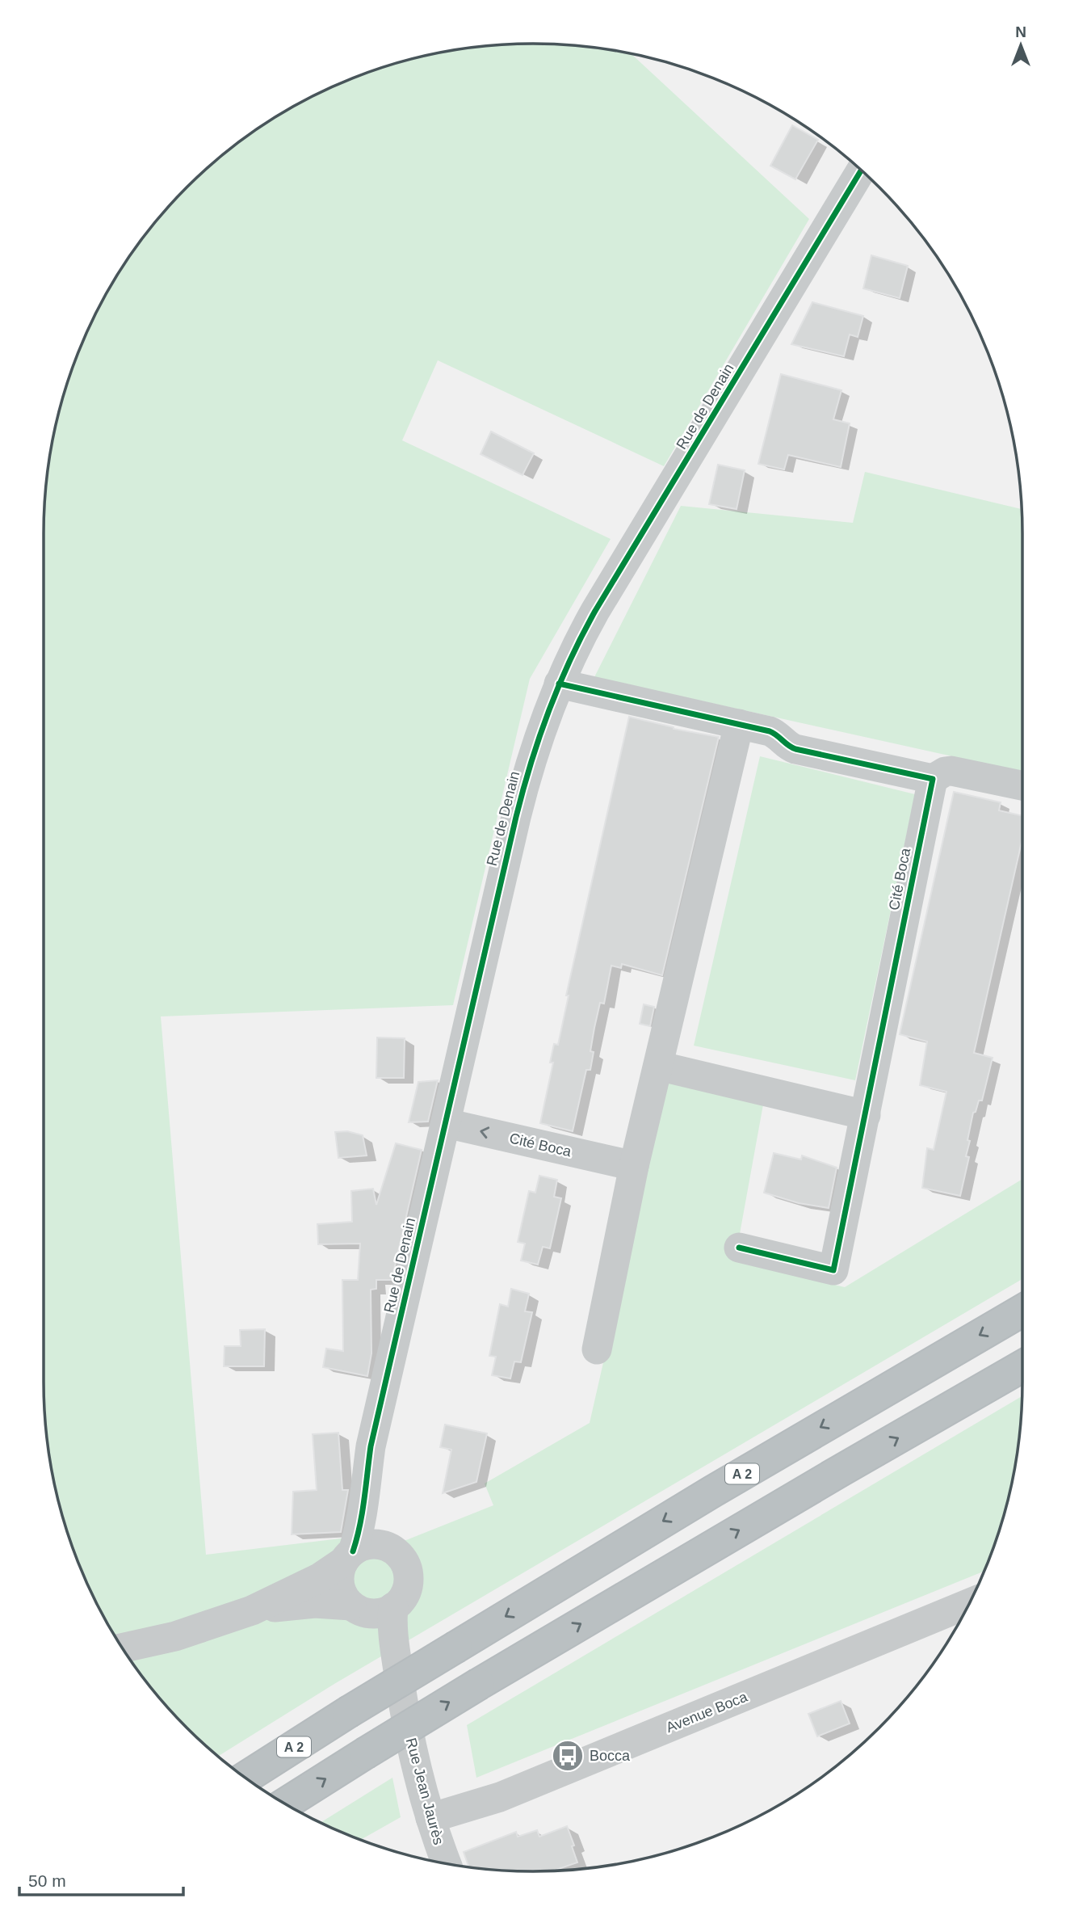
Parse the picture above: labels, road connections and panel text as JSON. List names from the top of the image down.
{
  "streets": {
    "highway": ["A 2"],
    "street": [
      "Rue de Denain",
      "Cité Boca",
      "Avenue Boca",
      "Rue Jean Jaurès"
    ]
  },
  "crossings": [
    ["Rue de Denain", "Cité Boca"],
    ["Rue de Denain", "Rue Jean Jaurès"],
    ["Avenue Boca", "Rue Jean Jaurès"]
  ],
  "places": {
    "bus stop": ["Bocca"]
  },
  "scale_bar": "50 m",
  "north": "top"
}
